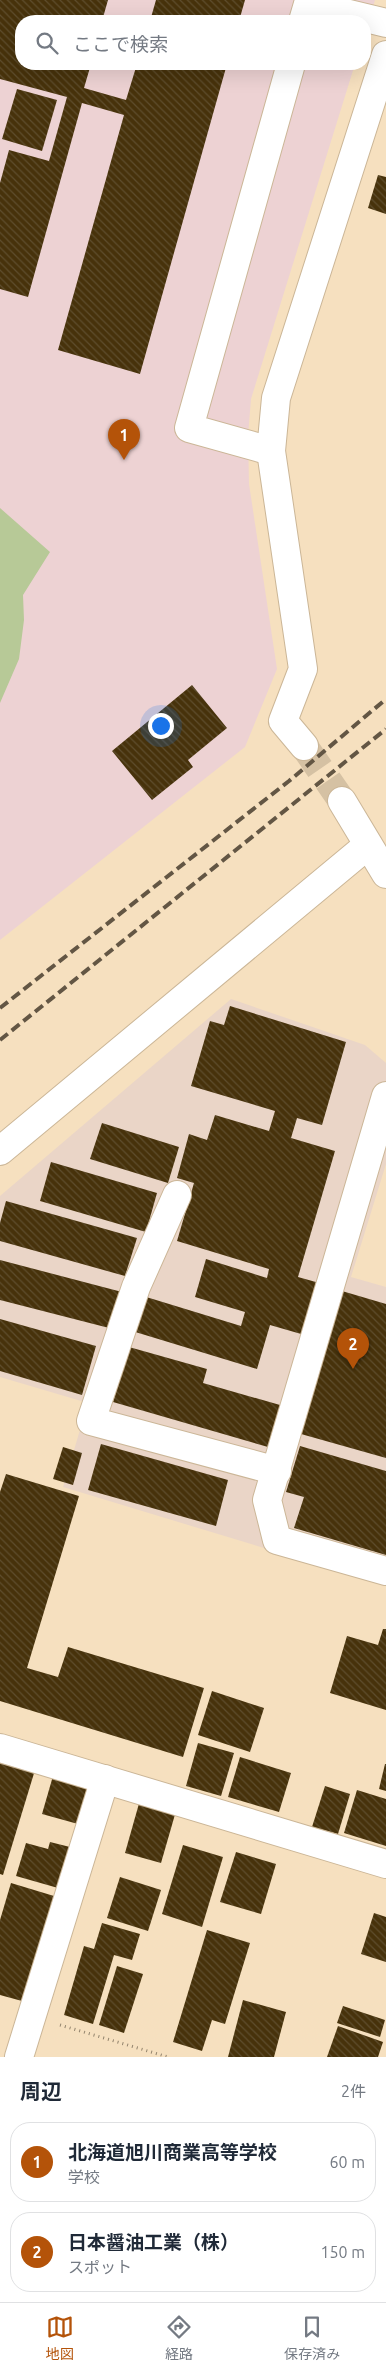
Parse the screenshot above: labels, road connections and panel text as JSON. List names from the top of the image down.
{
  "page": {
    "search": "ここで検索",
    "pins": ["1", "2"],
    "heading": ["周辺", "2件"],
    "list": [
      {
        "mark": "1",
        "name": "北海道旭川商業高等学校",
        "note": "学校",
        "value": "60 m"
      },
      {
        "mark": "2",
        "name": "日本醤油工業（株）",
        "note": "スポット",
        "value": "150 m"
      }
    ],
    "nav": ["地図", "経路", "保存済み"]
  }
}
